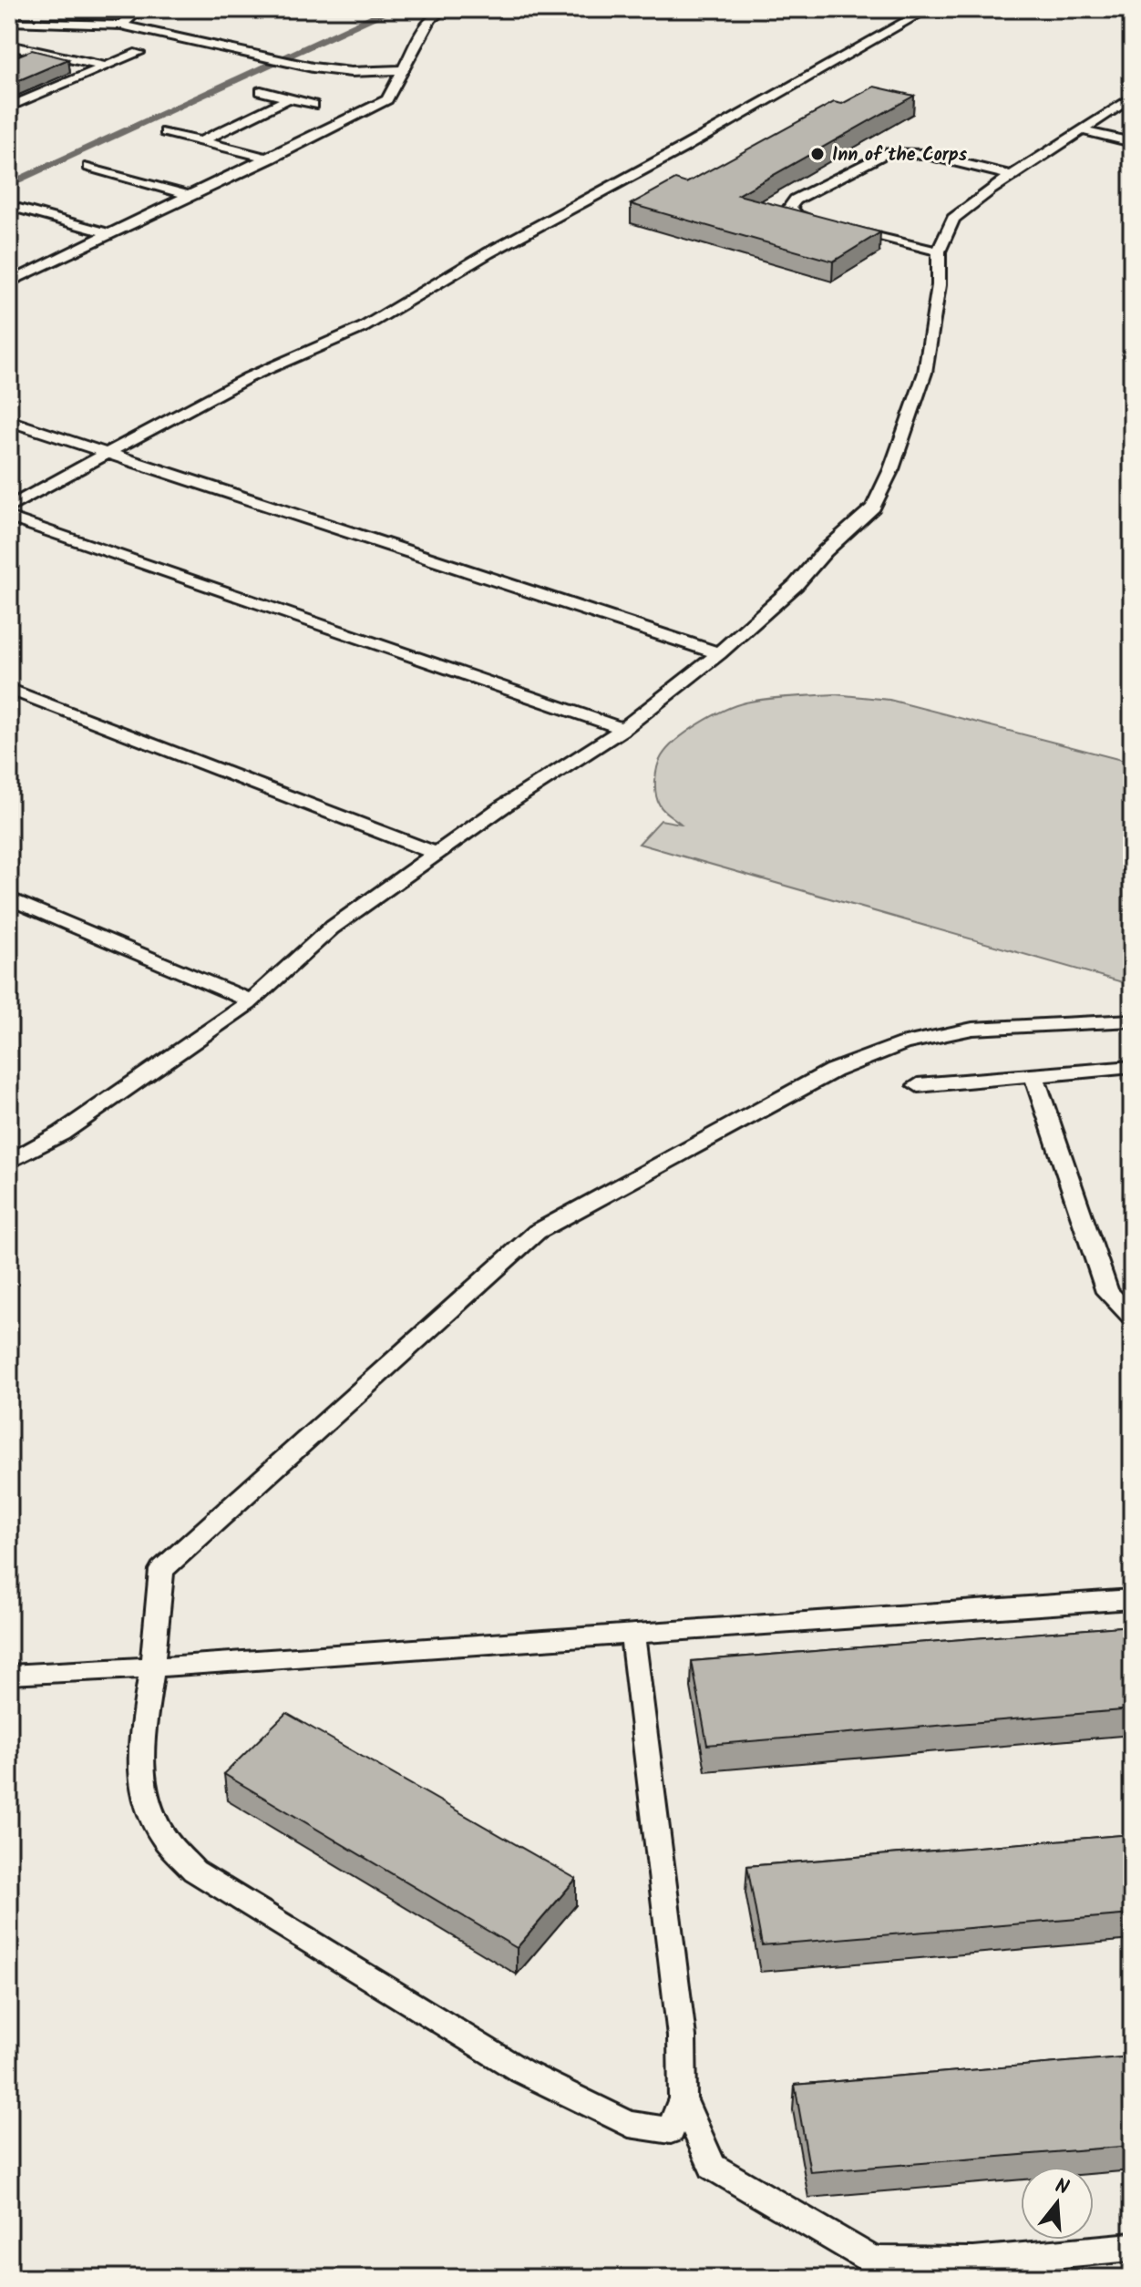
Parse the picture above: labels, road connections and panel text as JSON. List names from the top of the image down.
{
  "places": ["Inn of the Corps"],
  "north": "top"
}
